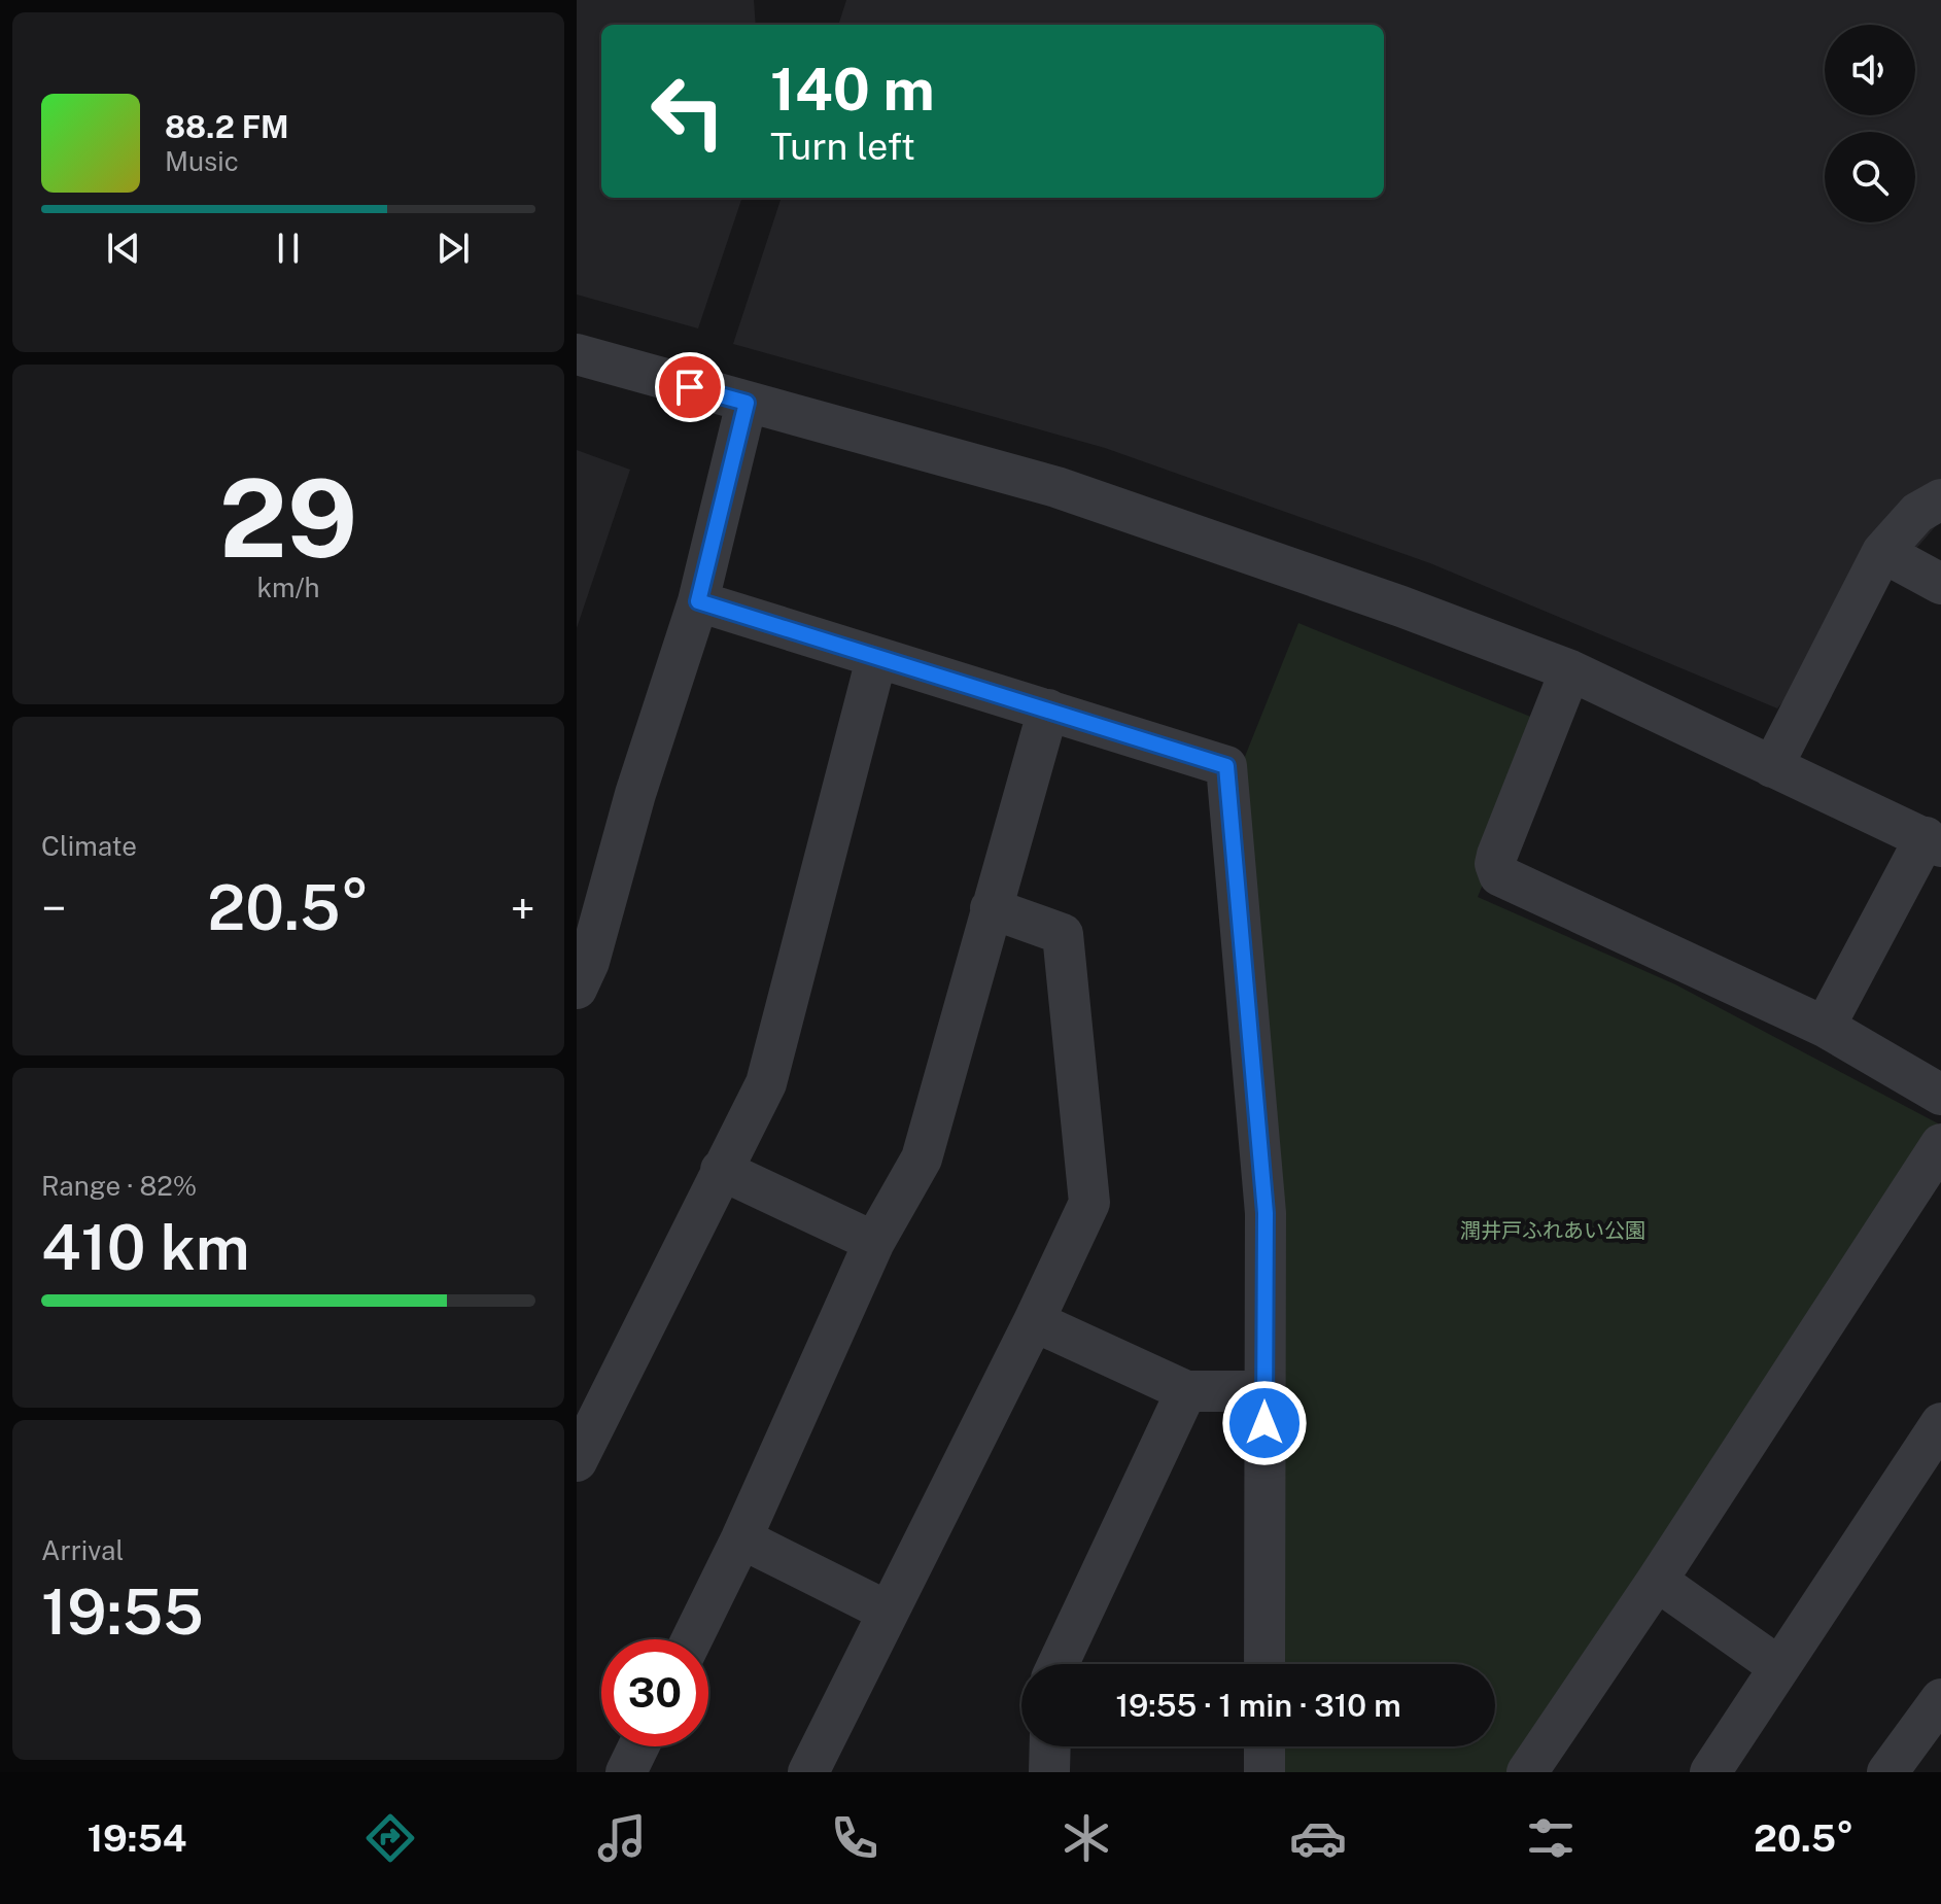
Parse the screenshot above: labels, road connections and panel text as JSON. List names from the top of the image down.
{
  "parks": ["潤井戸ふれあい公園"],
  "page": {
    "turn": ["140 m", "Turn left"],
    "song": ["88.2 FM", "Music"],
    "tile": [
      ["29", "km/h"],
      "Climate",
      ["Range · 82%", "410 km"],
      ["Arrival", "19:55"]
    ],
    "heat": ["−", "20.5°", "+"],
    "limit": "30",
    "trip": "19:55 · 1 min · 310 m",
    "tabs": ["19:54", "20.5°"]
  }
}
